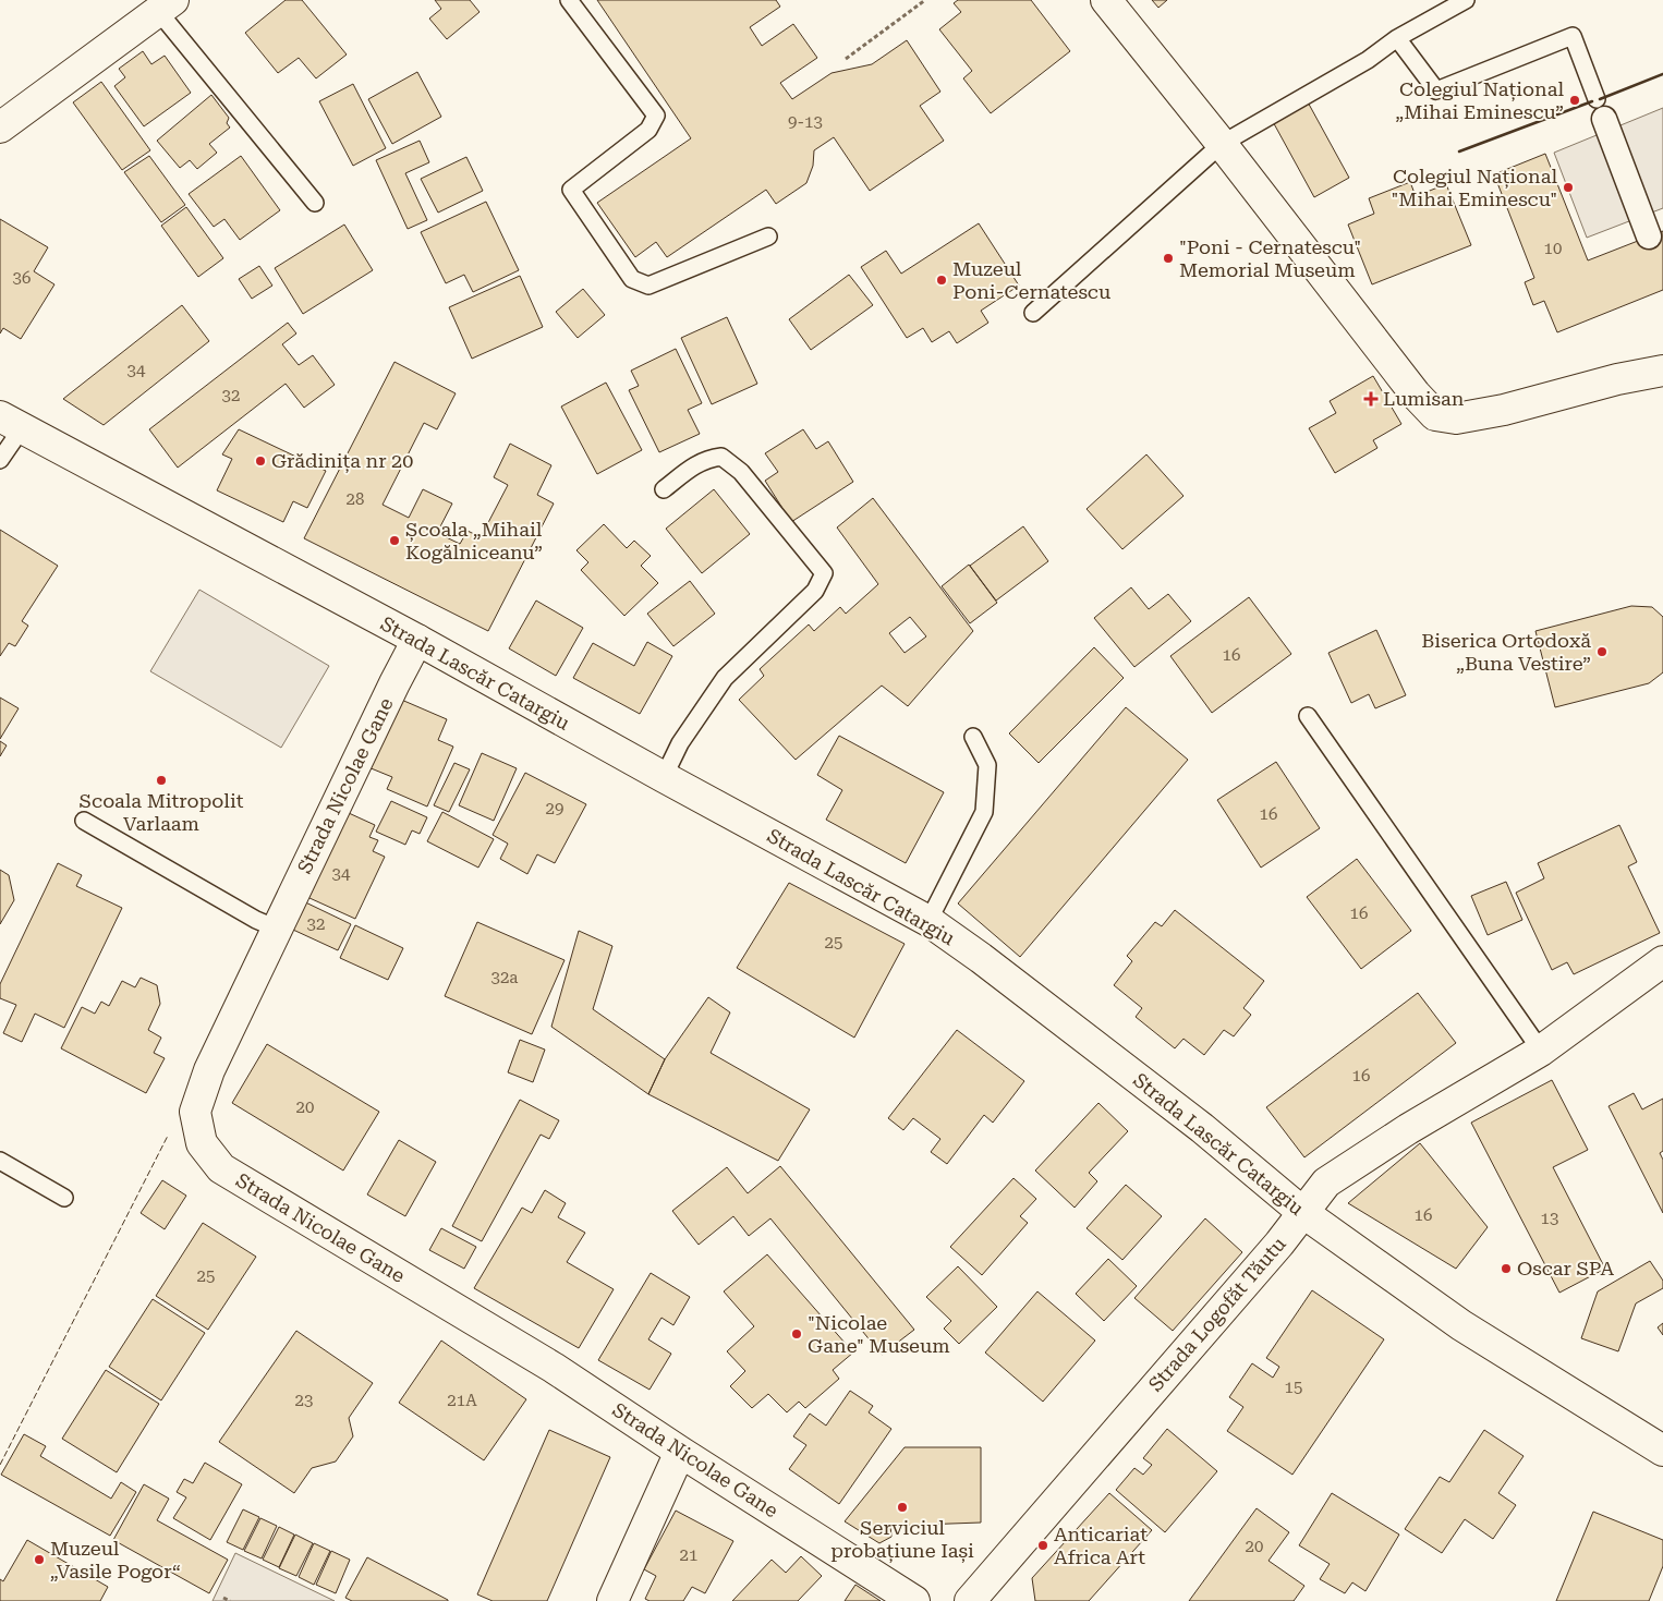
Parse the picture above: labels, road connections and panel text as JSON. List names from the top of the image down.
{
  "streets": {
    "street": ["Strada Lascăr Catargiu", "Strada Nicolae Gane", "Strada Logofăt Tăutu"]
  },
  "crossings": [
    ["Strada Lascăr Catargiu", "Strada Nicolae Gane"],
    ["Strada Lascăr Catargiu", "Strada Logofăt Tăutu"]
  ],
  "places": {
    "other": [
      "Colegiul Național „Mihai Eminescu”",
      "Colegiul Național \"Mihai Eminescu\"",
      "\"Poni - Cernatescu\" Memorial Museum",
      "Muzeul Poni-Cernatescu",
      "Grădinița nr 20",
      "Școala „Mihail Kogălniceanu”",
      "Biserica Ortodoxă „Buna Vestire”",
      "Scoala Mitropolit Varlaam",
      "Oscar SPA",
      "\"Nicolae Gane\" Museum",
      "Serviciul probațiune Iași",
      "Anticariat Africa Art",
      "Muzeul „Vasile Pogor“"
    ],
    "health": ["Lumisan"]
  },
  "house_numbers": [
    "9-13",
    "10",
    "36",
    "34",
    "32",
    "28",
    "16",
    "29",
    "16",
    "34",
    "16",
    "32",
    "25",
    "32a",
    "16",
    "20",
    "16",
    "13",
    "25",
    "15",
    "23",
    "21A",
    "20",
    "21"
  ]
}
